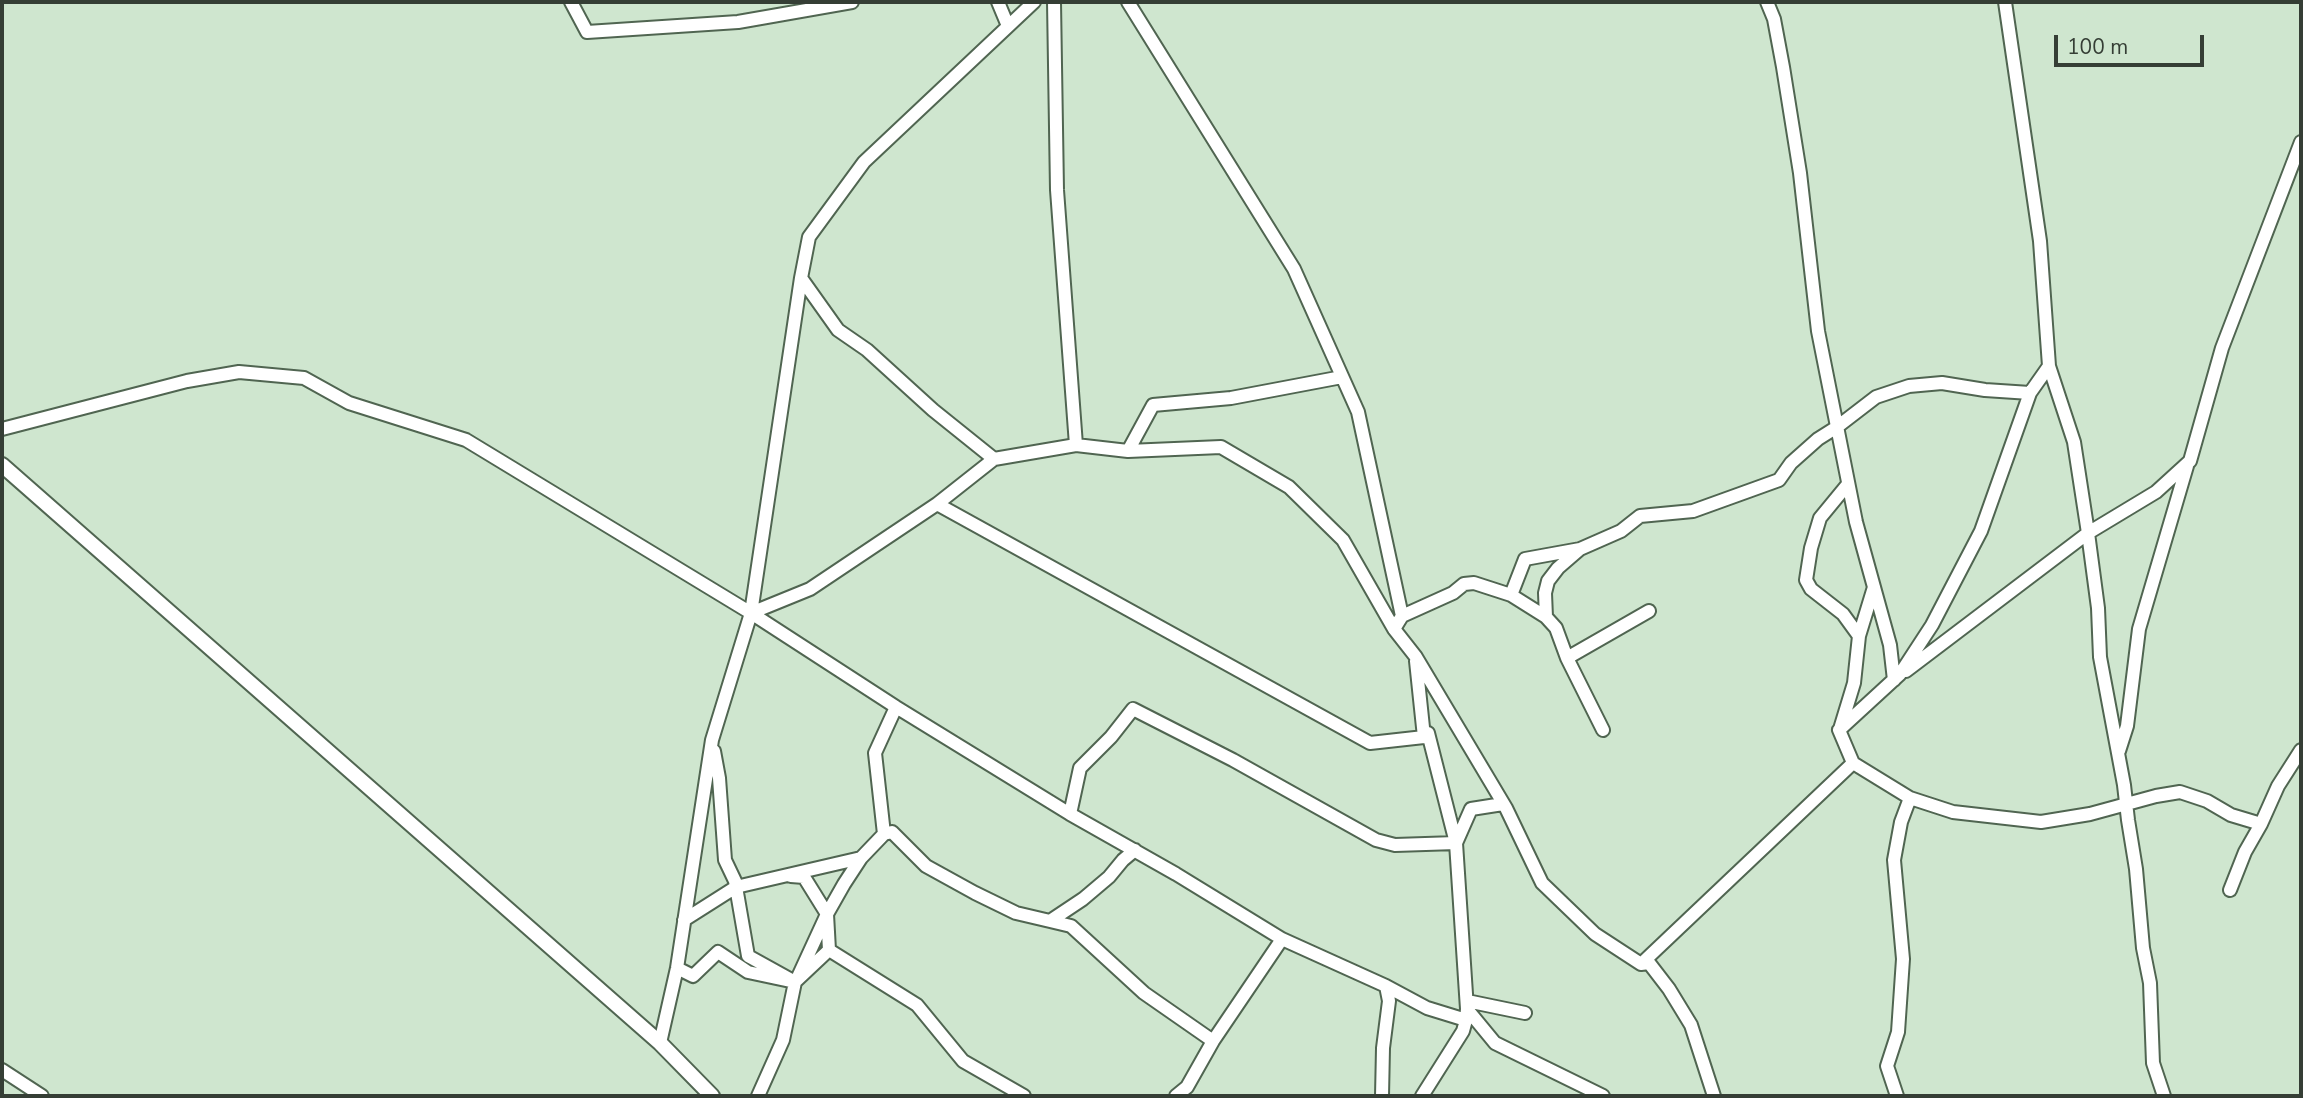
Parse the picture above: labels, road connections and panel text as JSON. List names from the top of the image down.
{
  "scale_bar": "100 m"
}
